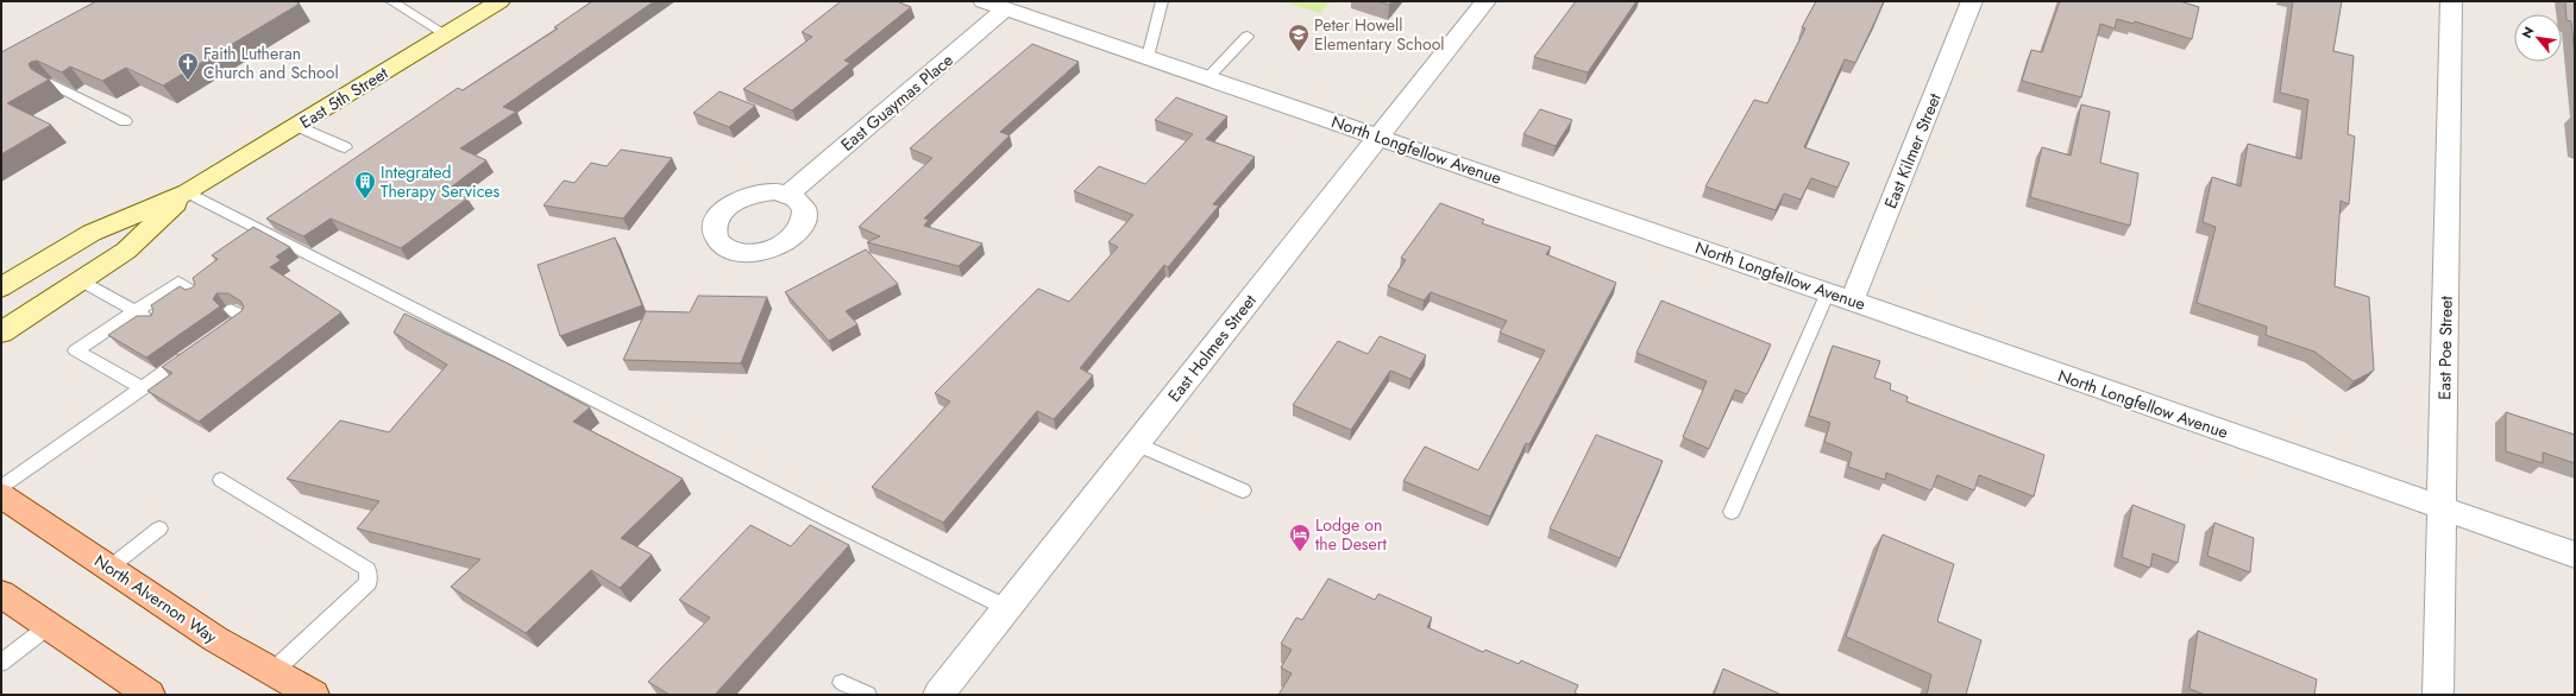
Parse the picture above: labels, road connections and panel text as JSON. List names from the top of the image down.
{
  "streets": {
    "main road": ["North Alvernon Way"],
    "street": [
      "East 5th Street",
      "East Guaymas Place",
      "North Longfellow Avenue",
      "East Kilmer Street",
      "East Holmes Street",
      "East Poe Street"
    ]
  },
  "crossings": [
    ["East Guaymas Place", "North Longfellow Avenue"],
    ["North Longfellow Avenue", "East Kilmer Street"],
    ["North Longfellow Avenue", "East Holmes Street"],
    ["North Longfellow Avenue", "East Poe Street"]
  ],
  "places": {
    "school or university": ["Peter Howell Elementary School"],
    "church": ["Faith Lutheran Church and School"],
    "building": ["Integrated Therapy Services"],
    "hotel": ["Lodge on the Desert"]
  },
  "north": "top left"
}
